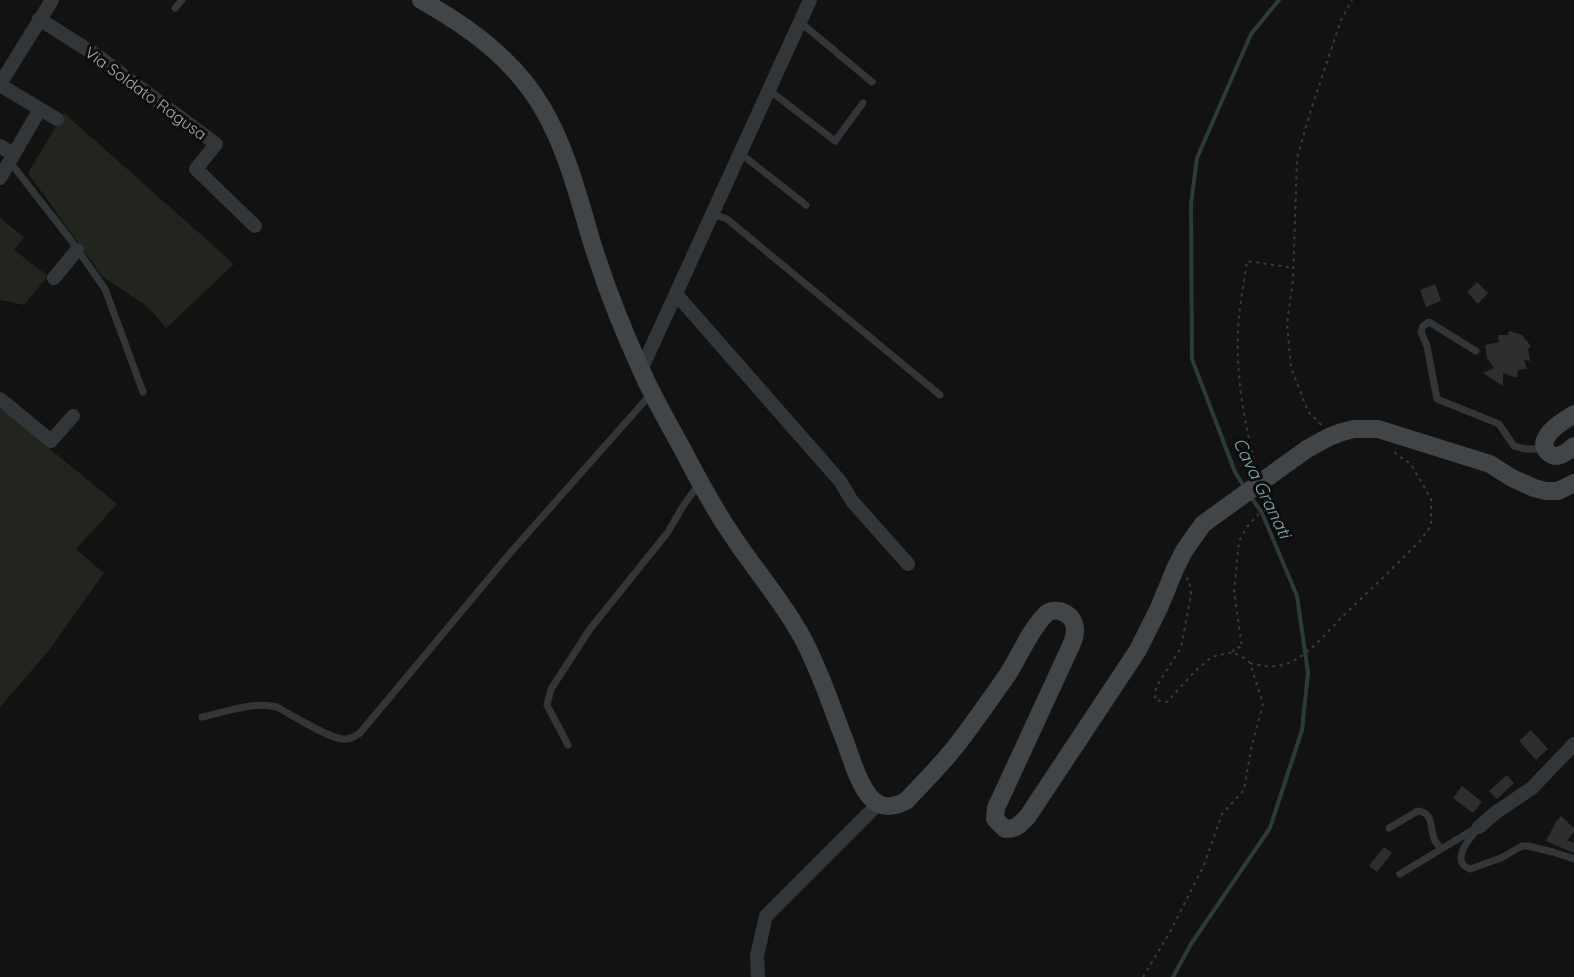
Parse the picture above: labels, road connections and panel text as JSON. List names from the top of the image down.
{
  "streets": {
    "street": ["Via Soldato Ragusa"]
  },
  "water": ["Cava Granati"]
}
